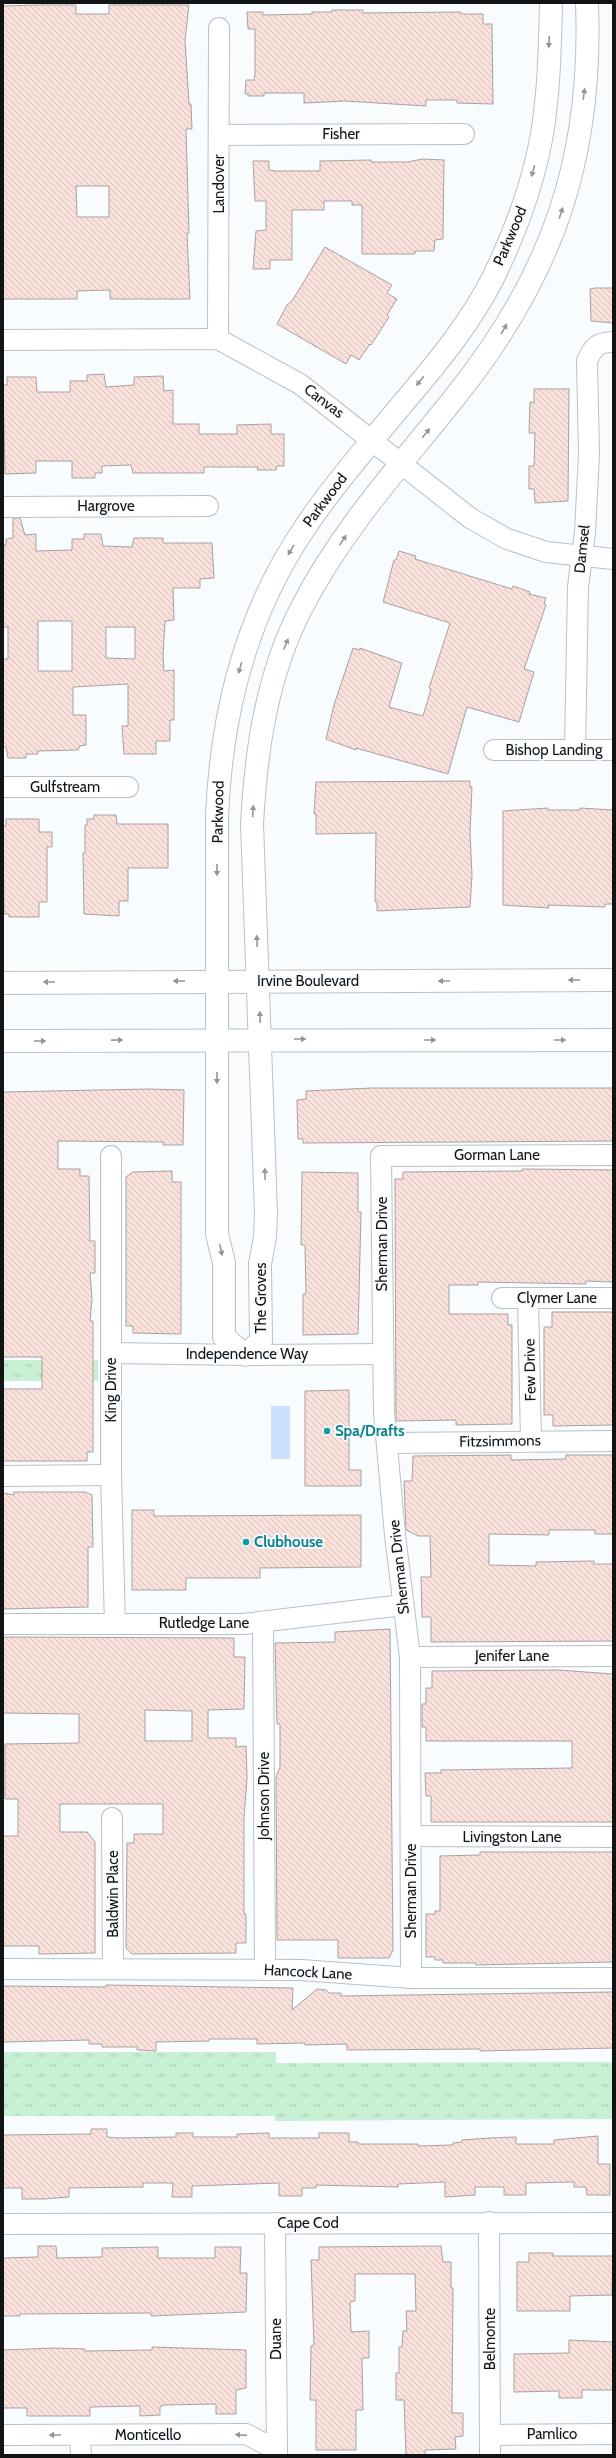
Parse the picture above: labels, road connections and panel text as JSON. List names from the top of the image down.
{
  "streets": {
    "street": [
      "Fisher",
      "Landover",
      "Parkwood",
      "Canvas",
      "Hargrove",
      "Damsel",
      "Bishop Landing",
      "Gulfstream",
      "Irvine Boulevard",
      "Gorman Lane",
      "Sherman Drive",
      "The Groves",
      "Clymer Lane",
      "Independence Way",
      "Few Drive",
      "King Drive",
      "Fitzsimmons",
      "Rutledge Lane",
      "Jenifer Lane",
      "Johnson Drive",
      "Livingston Lane",
      "Baldwin Place",
      "Hancock Lane",
      "Cape Cod",
      "Duane",
      "Belmonte",
      "Pamlico",
      "Monticello"
    ]
  },
  "crossings": [
    ["Fisher", "Landover"],
    ["Landover", "Canvas"],
    ["Parkwood", "Canvas"],
    ["Parkwood", "Irvine Boulevard"],
    ["Parkwood", "The Groves"],
    ["Canvas", "Damsel"],
    ["Damsel", "Bishop Landing"],
    ["Irvine Boulevard", "The Groves"],
    ["Gorman Lane", "Sherman Drive"],
    ["Sherman Drive", "Independence Way"],
    ["Sherman Drive", "Fitzsimmons"],
    ["Sherman Drive", "Rutledge Lane"],
    ["Sherman Drive", "Jenifer Lane"],
    ["Sherman Drive", "Livingston Lane"],
    ["Sherman Drive", "Hancock Lane"],
    ["The Groves", "Independence Way"],
    ["Clymer Lane", "Few Drive"],
    ["Independence Way", "King Drive"],
    ["Few Drive", "Fitzsimmons"],
    ["King Drive", "Rutledge Lane"],
    ["Rutledge Lane", "Johnson Drive"],
    ["Johnson Drive", "Hancock Lane"],
    ["Baldwin Place", "Hancock Lane"],
    ["Cape Cod", "Duane"],
    ["Cape Cod", "Belmonte"],
    ["Duane", "Monticello"],
    ["Belmonte", "Pamlico"]
  ],
  "one_way": ["Monticello"],
  "places": ["Spa/Drafts", "Clubhouse"]
}
